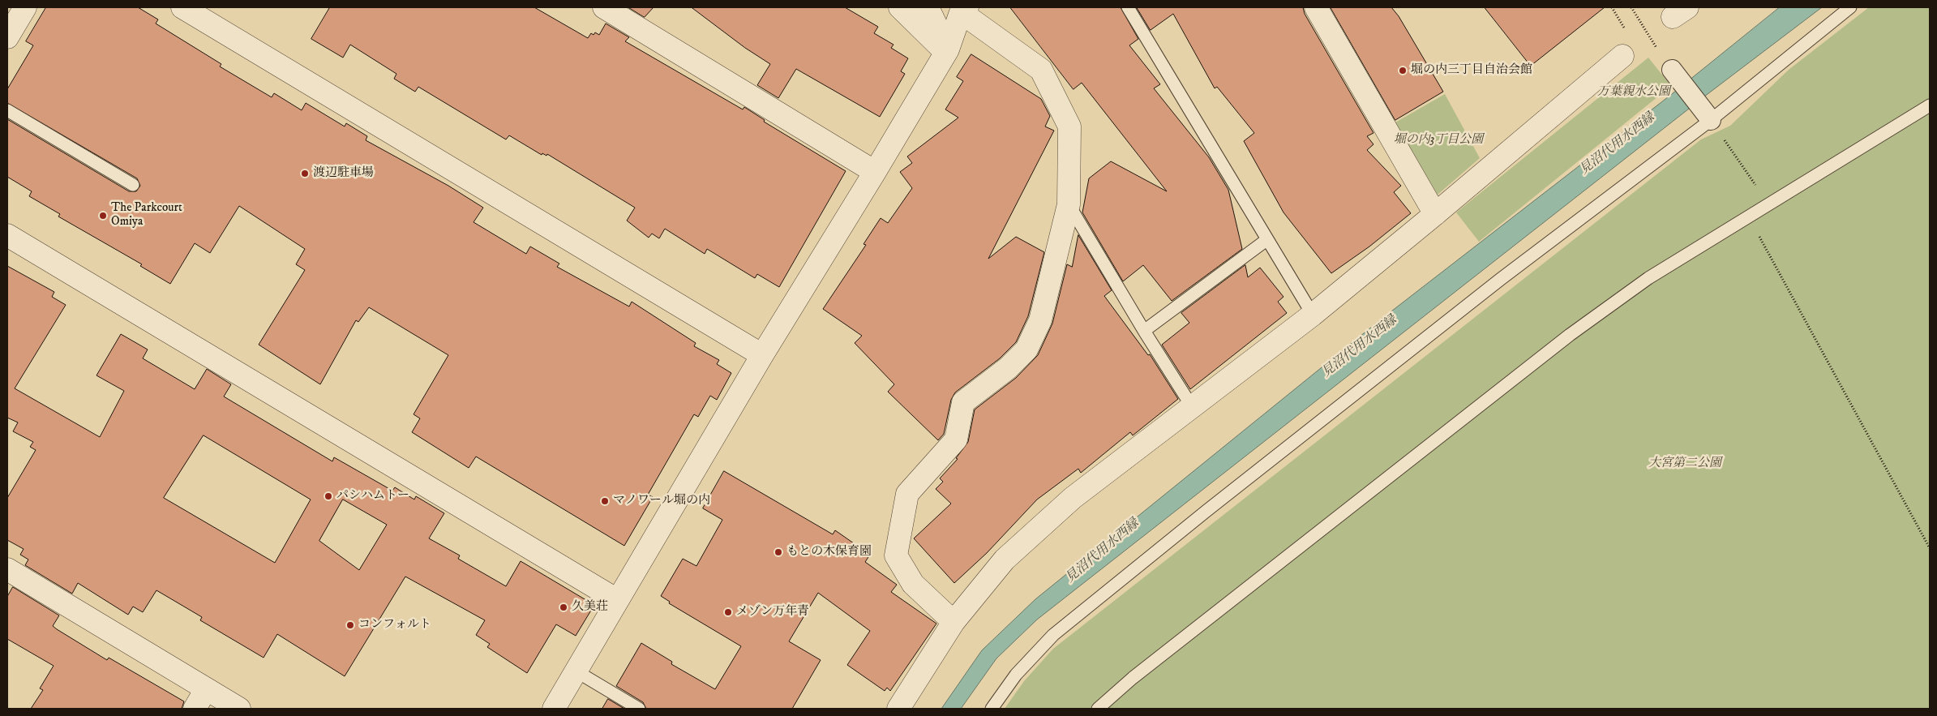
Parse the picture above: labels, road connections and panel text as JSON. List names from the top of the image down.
{
  "water": ["見沼代用水西縁"],
  "parks": ["万葉親水公園", "堀の内3丁目公園", "大宮第二公園"],
  "places": [
    "堀の内三丁目自治会館",
    "渡辺駐車場",
    "The Parkcourt Omiya",
    "パシハムトー",
    "マノワール堀の内",
    "もとの木保育園",
    "久美荘",
    "メゾン万年青",
    "コンフォルト"
  ]
}
